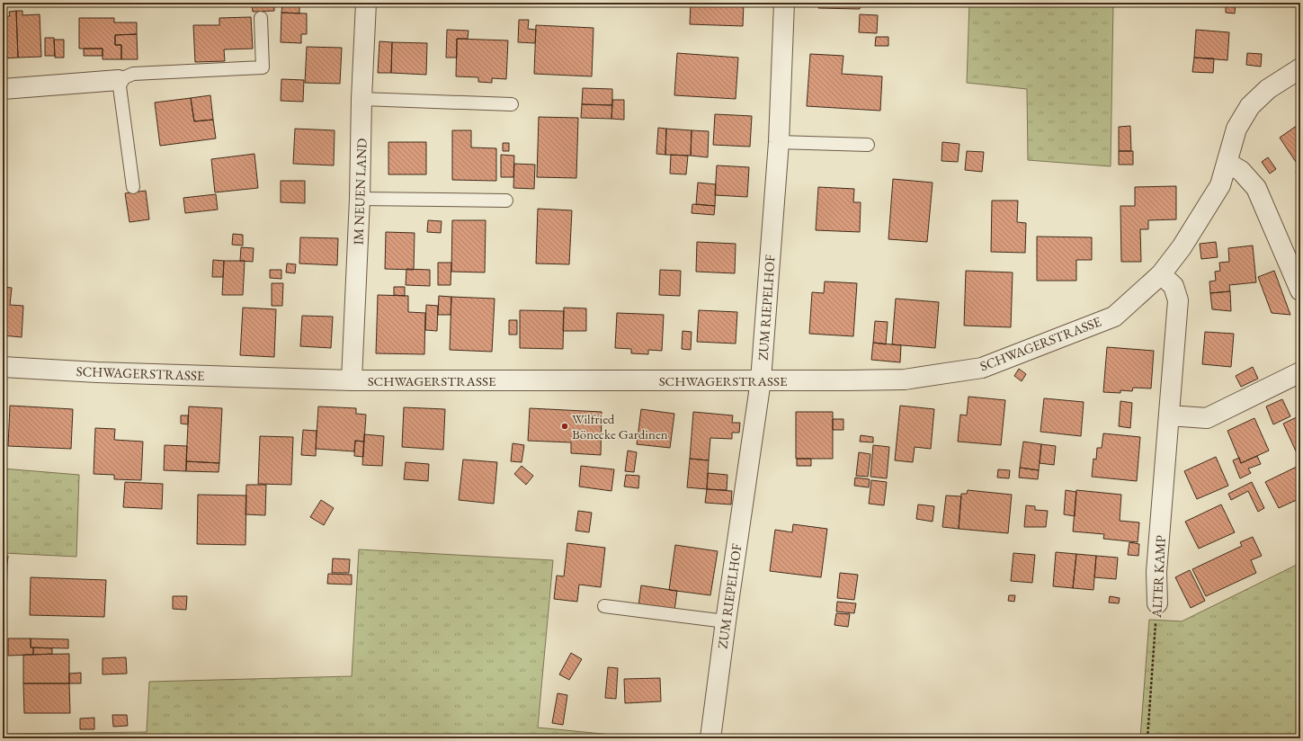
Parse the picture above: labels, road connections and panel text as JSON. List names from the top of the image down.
{
  "streets": {
    "street": [
      "IM NEUEN LAND",
      "ZUM RIEPELHOF",
      "SCHWAGERSTRASSE",
      "ALTER KAMP"
    ]
  },
  "crossings": [
    ["IM NEUEN LAND", "SCHWAGERSTRASSE"],
    ["ZUM RIEPELHOF", "SCHWAGERSTRASSE"],
    ["SCHWAGERSTRASSE", "ALTER KAMP"]
  ],
  "places": ["Wilfried Bönecke Gardinen"]
}
